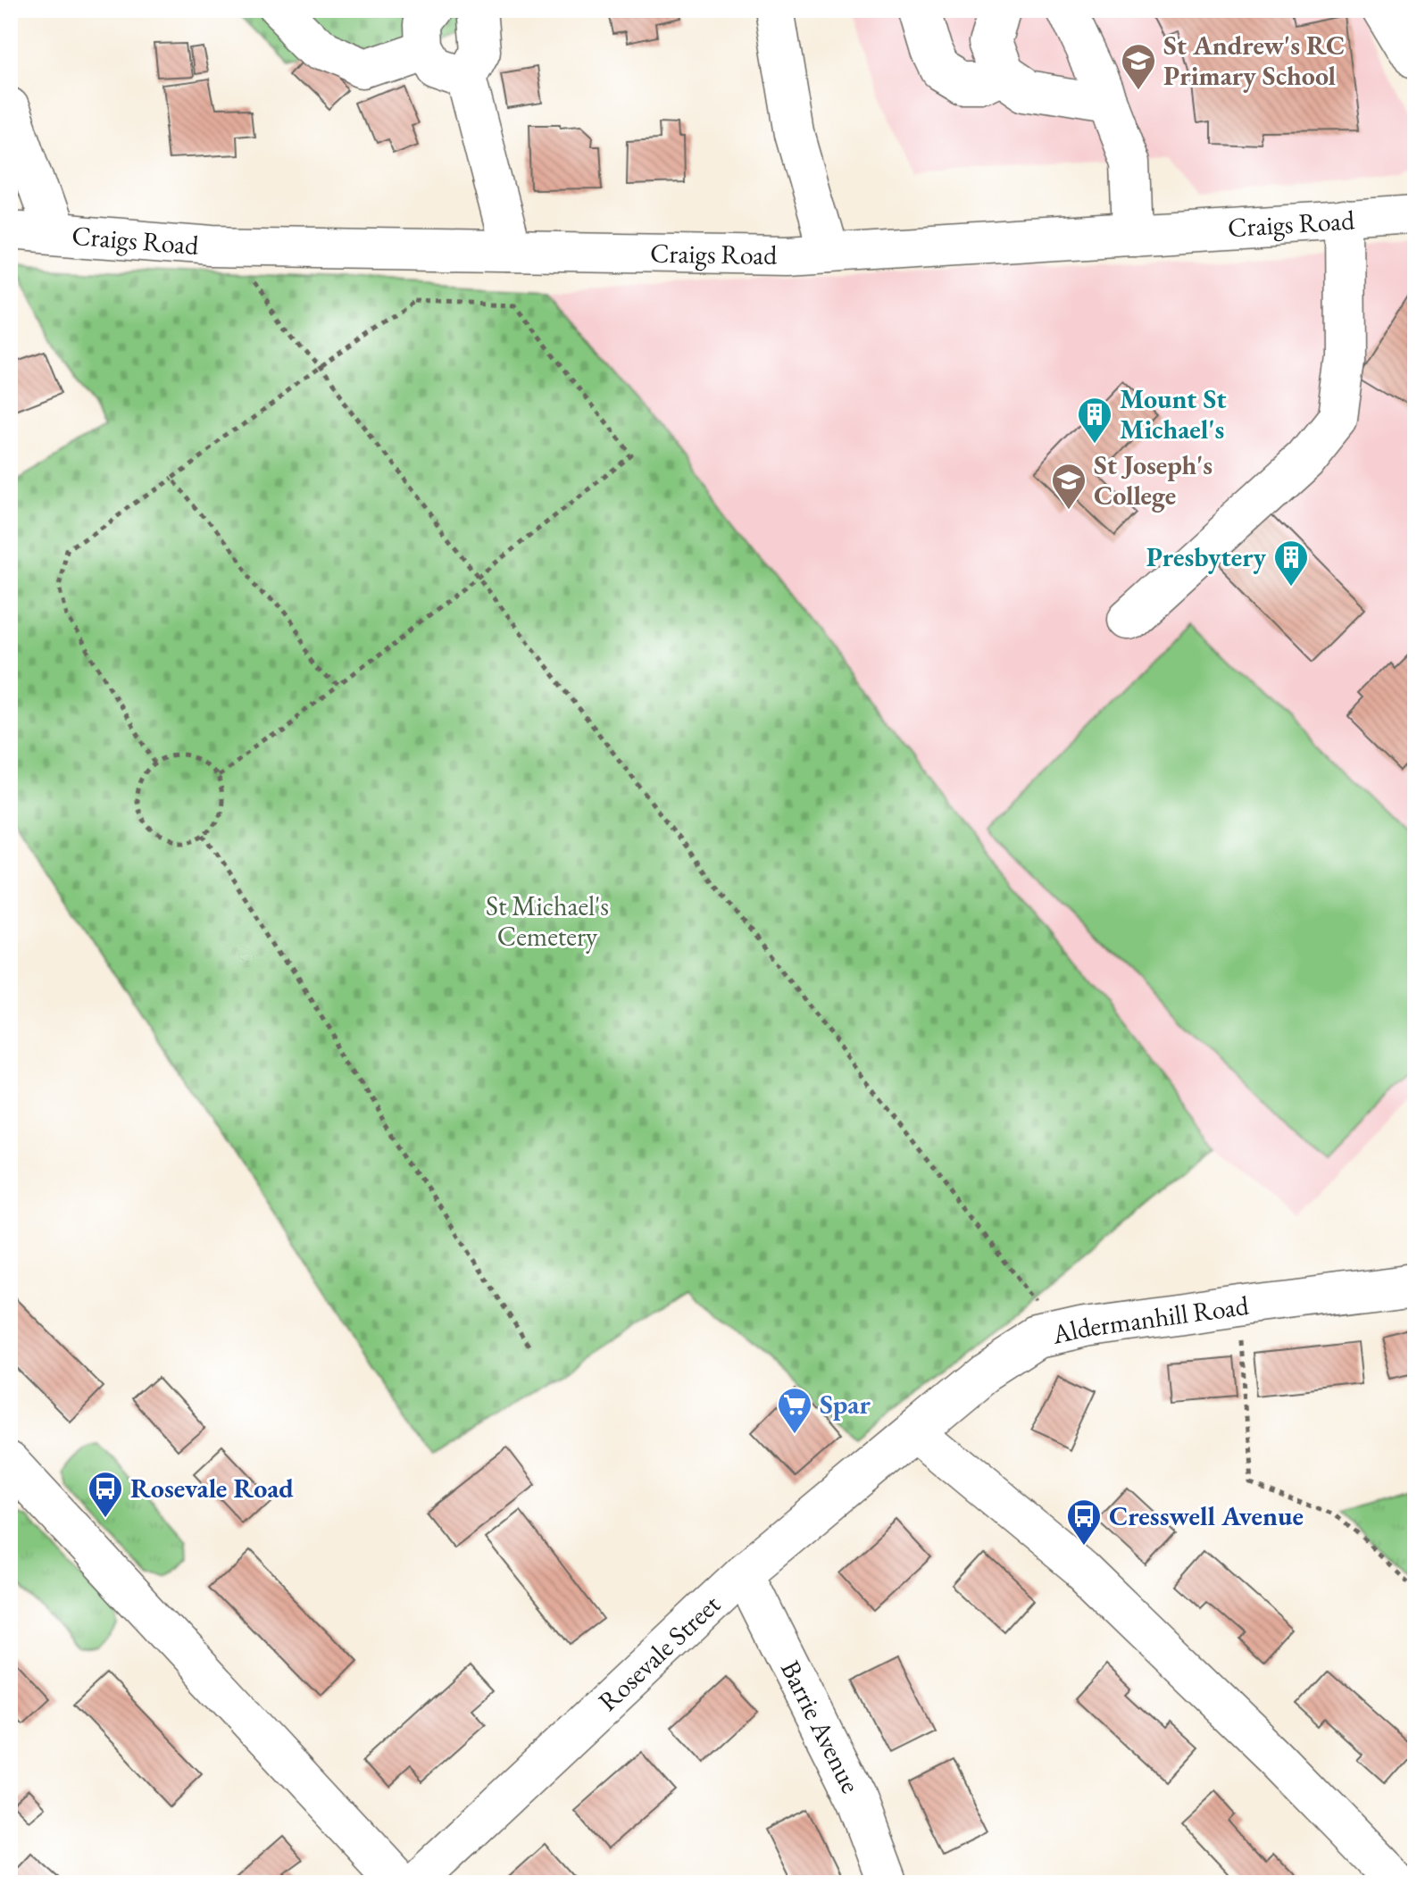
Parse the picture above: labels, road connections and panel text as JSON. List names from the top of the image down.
{
  "streets": {
    "street": [
      "Craigs Road",
      "Aldermanhill Road",
      "Rosevale Street",
      "Barrie Avenue"
    ]
  },
  "crossings": [
    ["Aldermanhill Road", "Rosevale Street"],
    ["Rosevale Street", "Barrie Avenue"]
  ],
  "parks": ["St Michael's Cemetery"],
  "places": {
    "school or university": ["St Andrew's RC Primary School", "St Joseph's College"],
    "building": ["Mount St Michael's", "Presbytery"],
    "supermarket": ["Spar"],
    "bus stop": ["Rosevale Road", "Cresswell Avenue"]
  }
}
